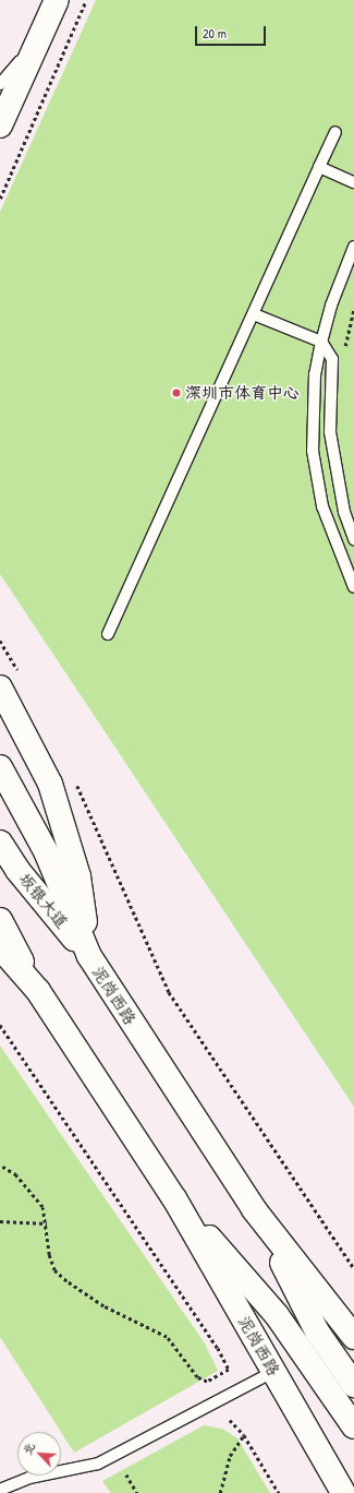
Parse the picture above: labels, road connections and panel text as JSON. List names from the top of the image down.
{
  "streets": {
    "main road": ["坂银大道", "泥岗西路"]
  },
  "crossings": [
    ["坂银大道", "泥岗西路"]
  ],
  "places": ["深圳市体育中心"],
  "scale_bar": "20 m",
  "north": "top left"
}
